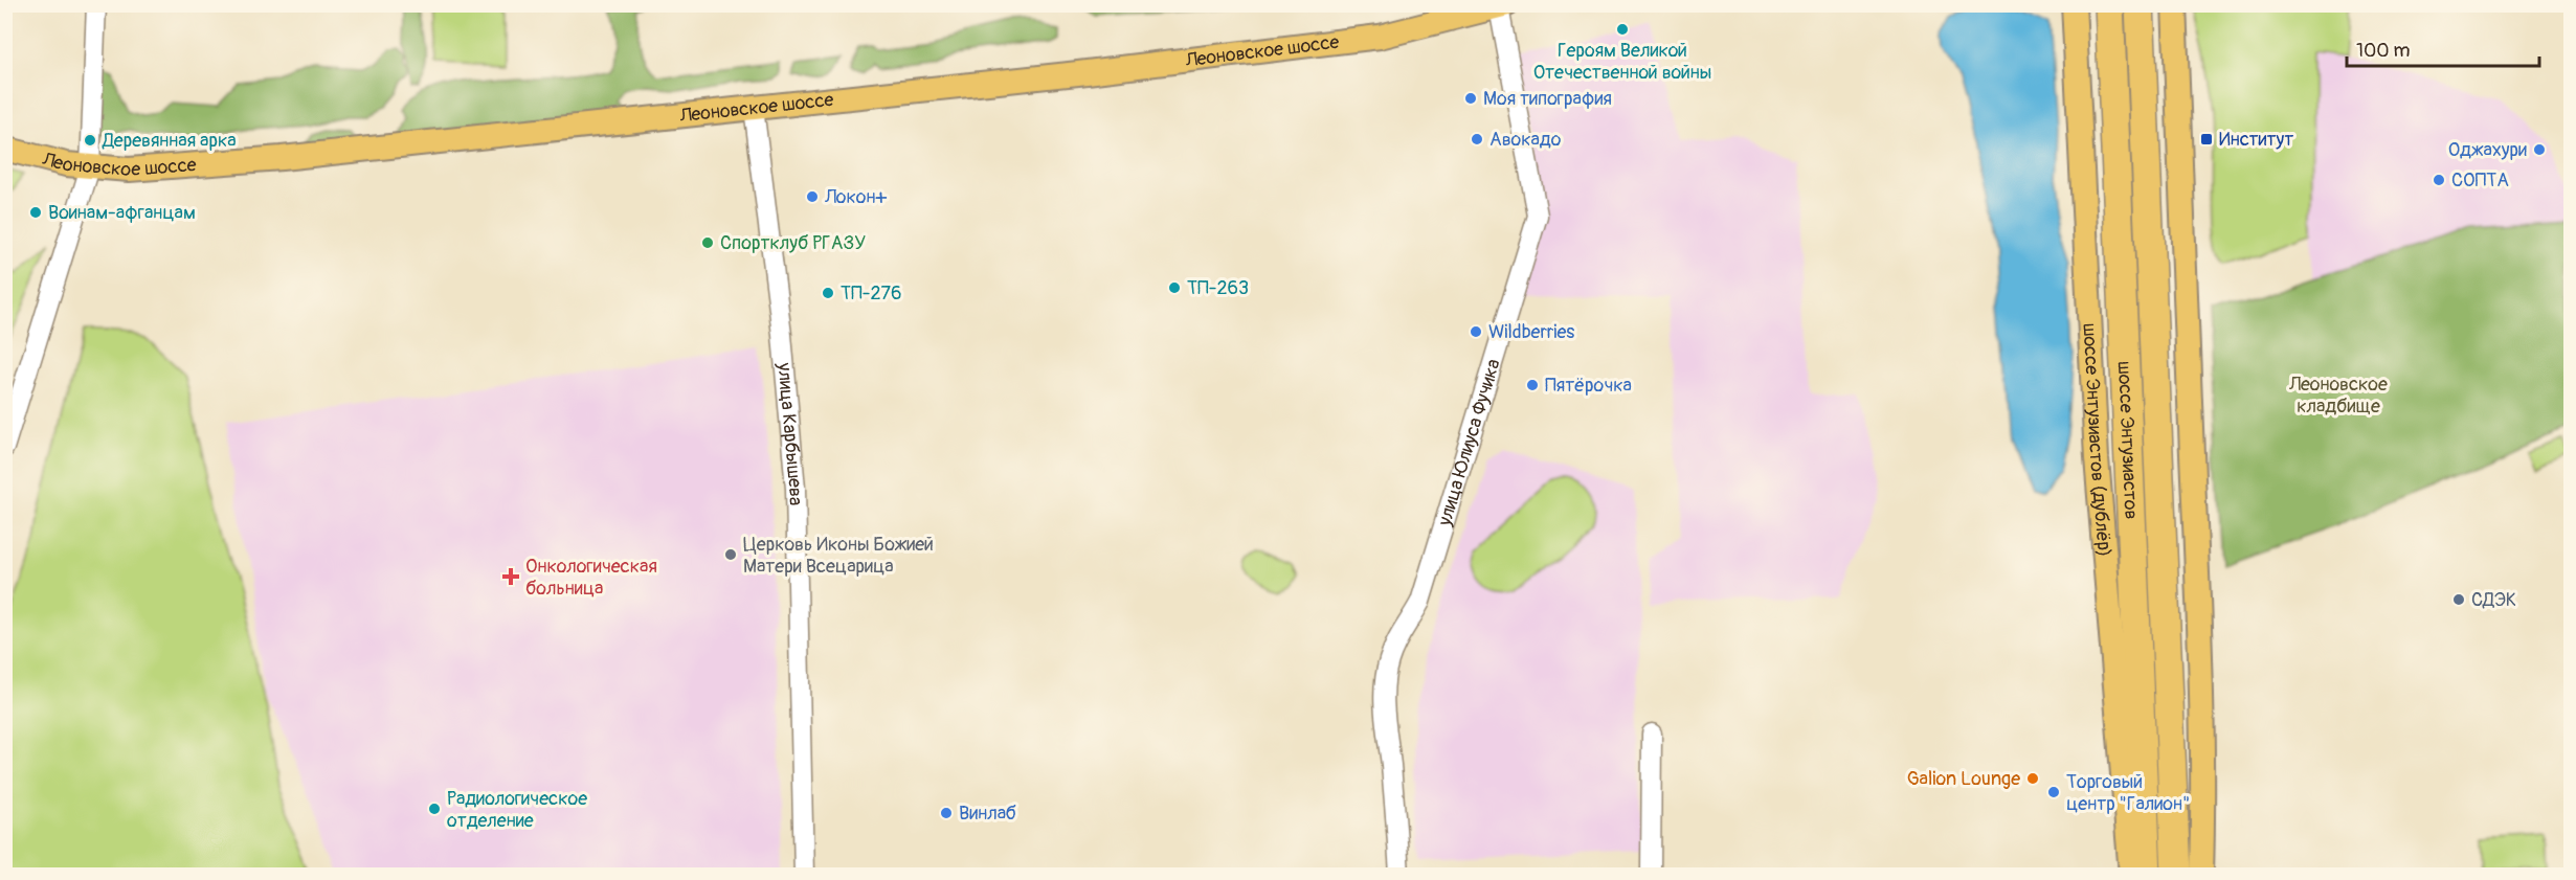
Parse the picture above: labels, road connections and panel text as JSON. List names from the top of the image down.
{
  "streets": {
    "highway": ["шоссе Энтузиастов"],
    "main road": ["Леоновское шоссе", "шоссе Энтузиастов (дублёр)"],
    "street": ["улица Карбышева", "улица Юлиуса Фучика"]
  },
  "crossings": [
    ["Леоновское шоссе", "улица Карбышева"],
    ["Леоновское шоссе", "улица Юлиуса Фучика"]
  ],
  "parks": ["Леоновское кладбище"],
  "places": {
    "other": [
      "Героям Великой Отечественной войны",
      "Моя типография",
      "Авокадо",
      "Деревянная арка",
      "Оджахури",
      "СОПТА",
      "Локон+",
      "Воинам-афганцам",
      "Спортклуб РГАЗУ",
      "ТП-263",
      "ТП-276",
      "Wildberries",
      "Пятёрочка",
      "Церковь Иконы Божией Матери Всецарица",
      "СДЭК",
      "Galion Lounge",
      "Торговый центр \"Галион\"",
      "Радиологическое отделение",
      "Винлаб"
    ],
    "transit": ["Институт"],
    "health": ["Онкологическая больница"]
  },
  "scale_bar": "100 m"
}
